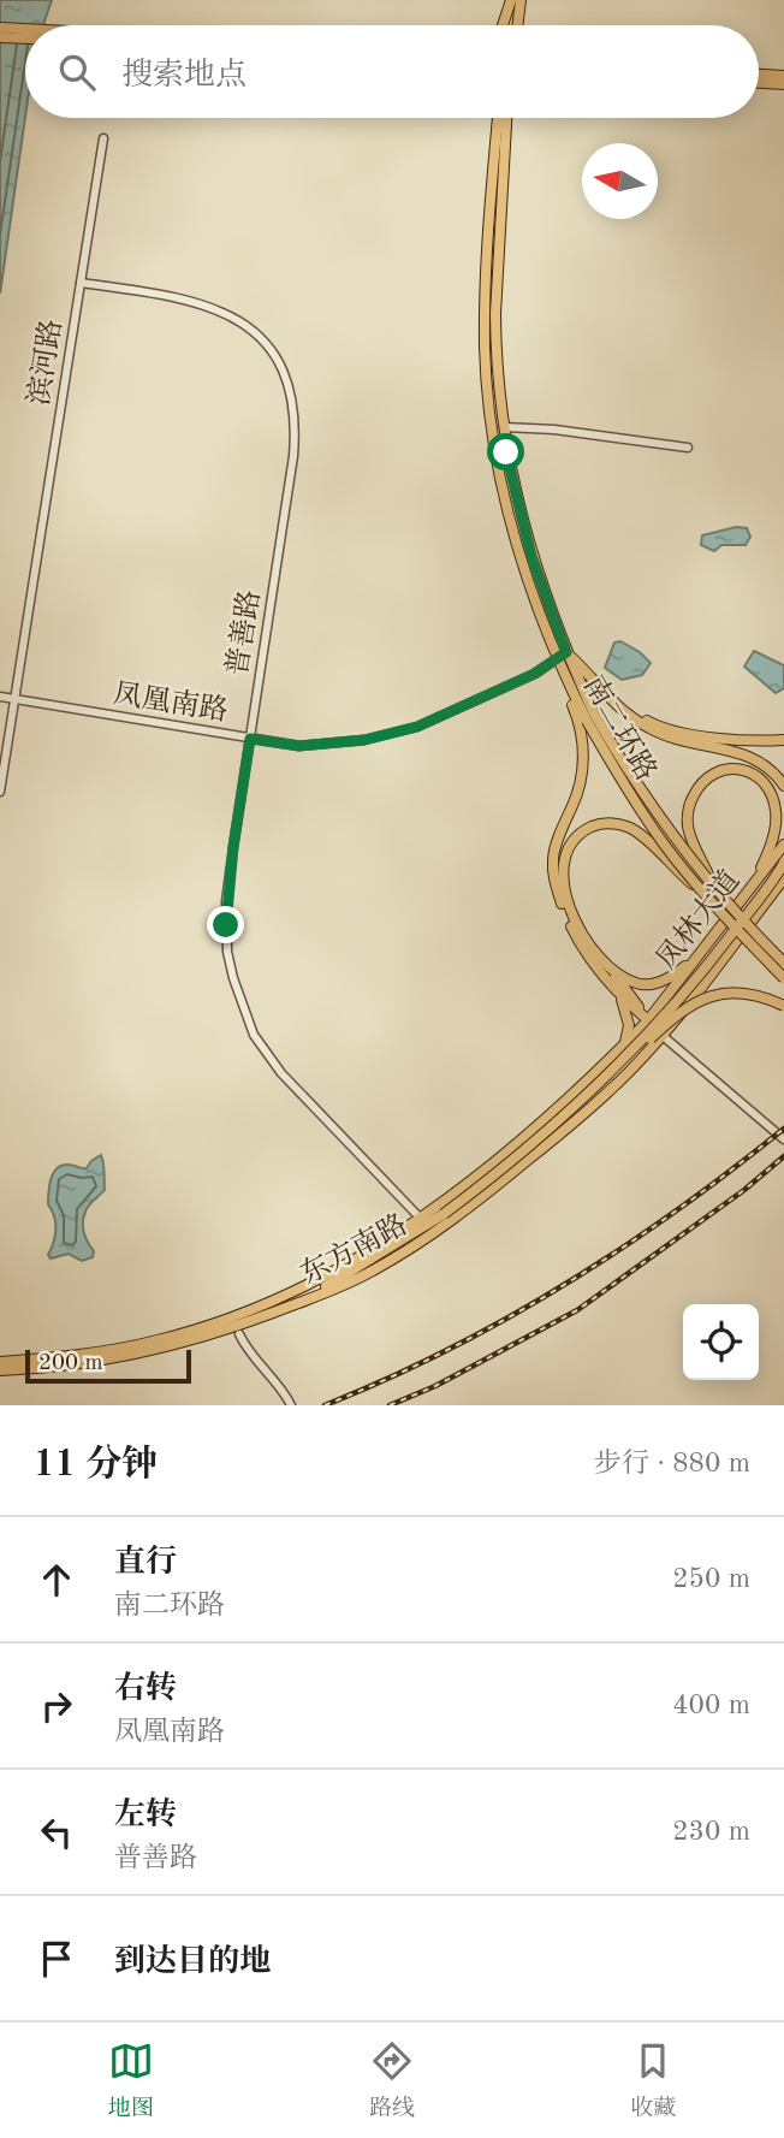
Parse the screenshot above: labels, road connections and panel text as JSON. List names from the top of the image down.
{
  "streets": {
    "main road": ["南二环路", "凤林大道", "东方南路"],
    "street": ["滨河路", "普善路", "凤凰南路"]
  },
  "crossings": [
    ["滨河路", "普善路"],
    ["滨河路", "凤凰南路"],
    ["普善路", "凤凰南路"],
    ["普善路", "东方南路"],
    ["凤凰南路", "南二环路"],
    ["凤林大道", "东方南路"]
  ],
  "scale_bar": "200 m",
  "north": "left",
  "page": {
    "search": "搜索地点",
    "scale": "200 m",
    "heading": ["11 分钟", "步行 · 880 m"],
    "list": [
      ["直行", "南二环路", "250 m"],
      ["右转", "凤凰南路", "400 m"],
      ["左转", "普善路", "230 m"],
      "到达目的地"
    ],
    "nav": ["地图", "路线", "收藏"]
  }
}
